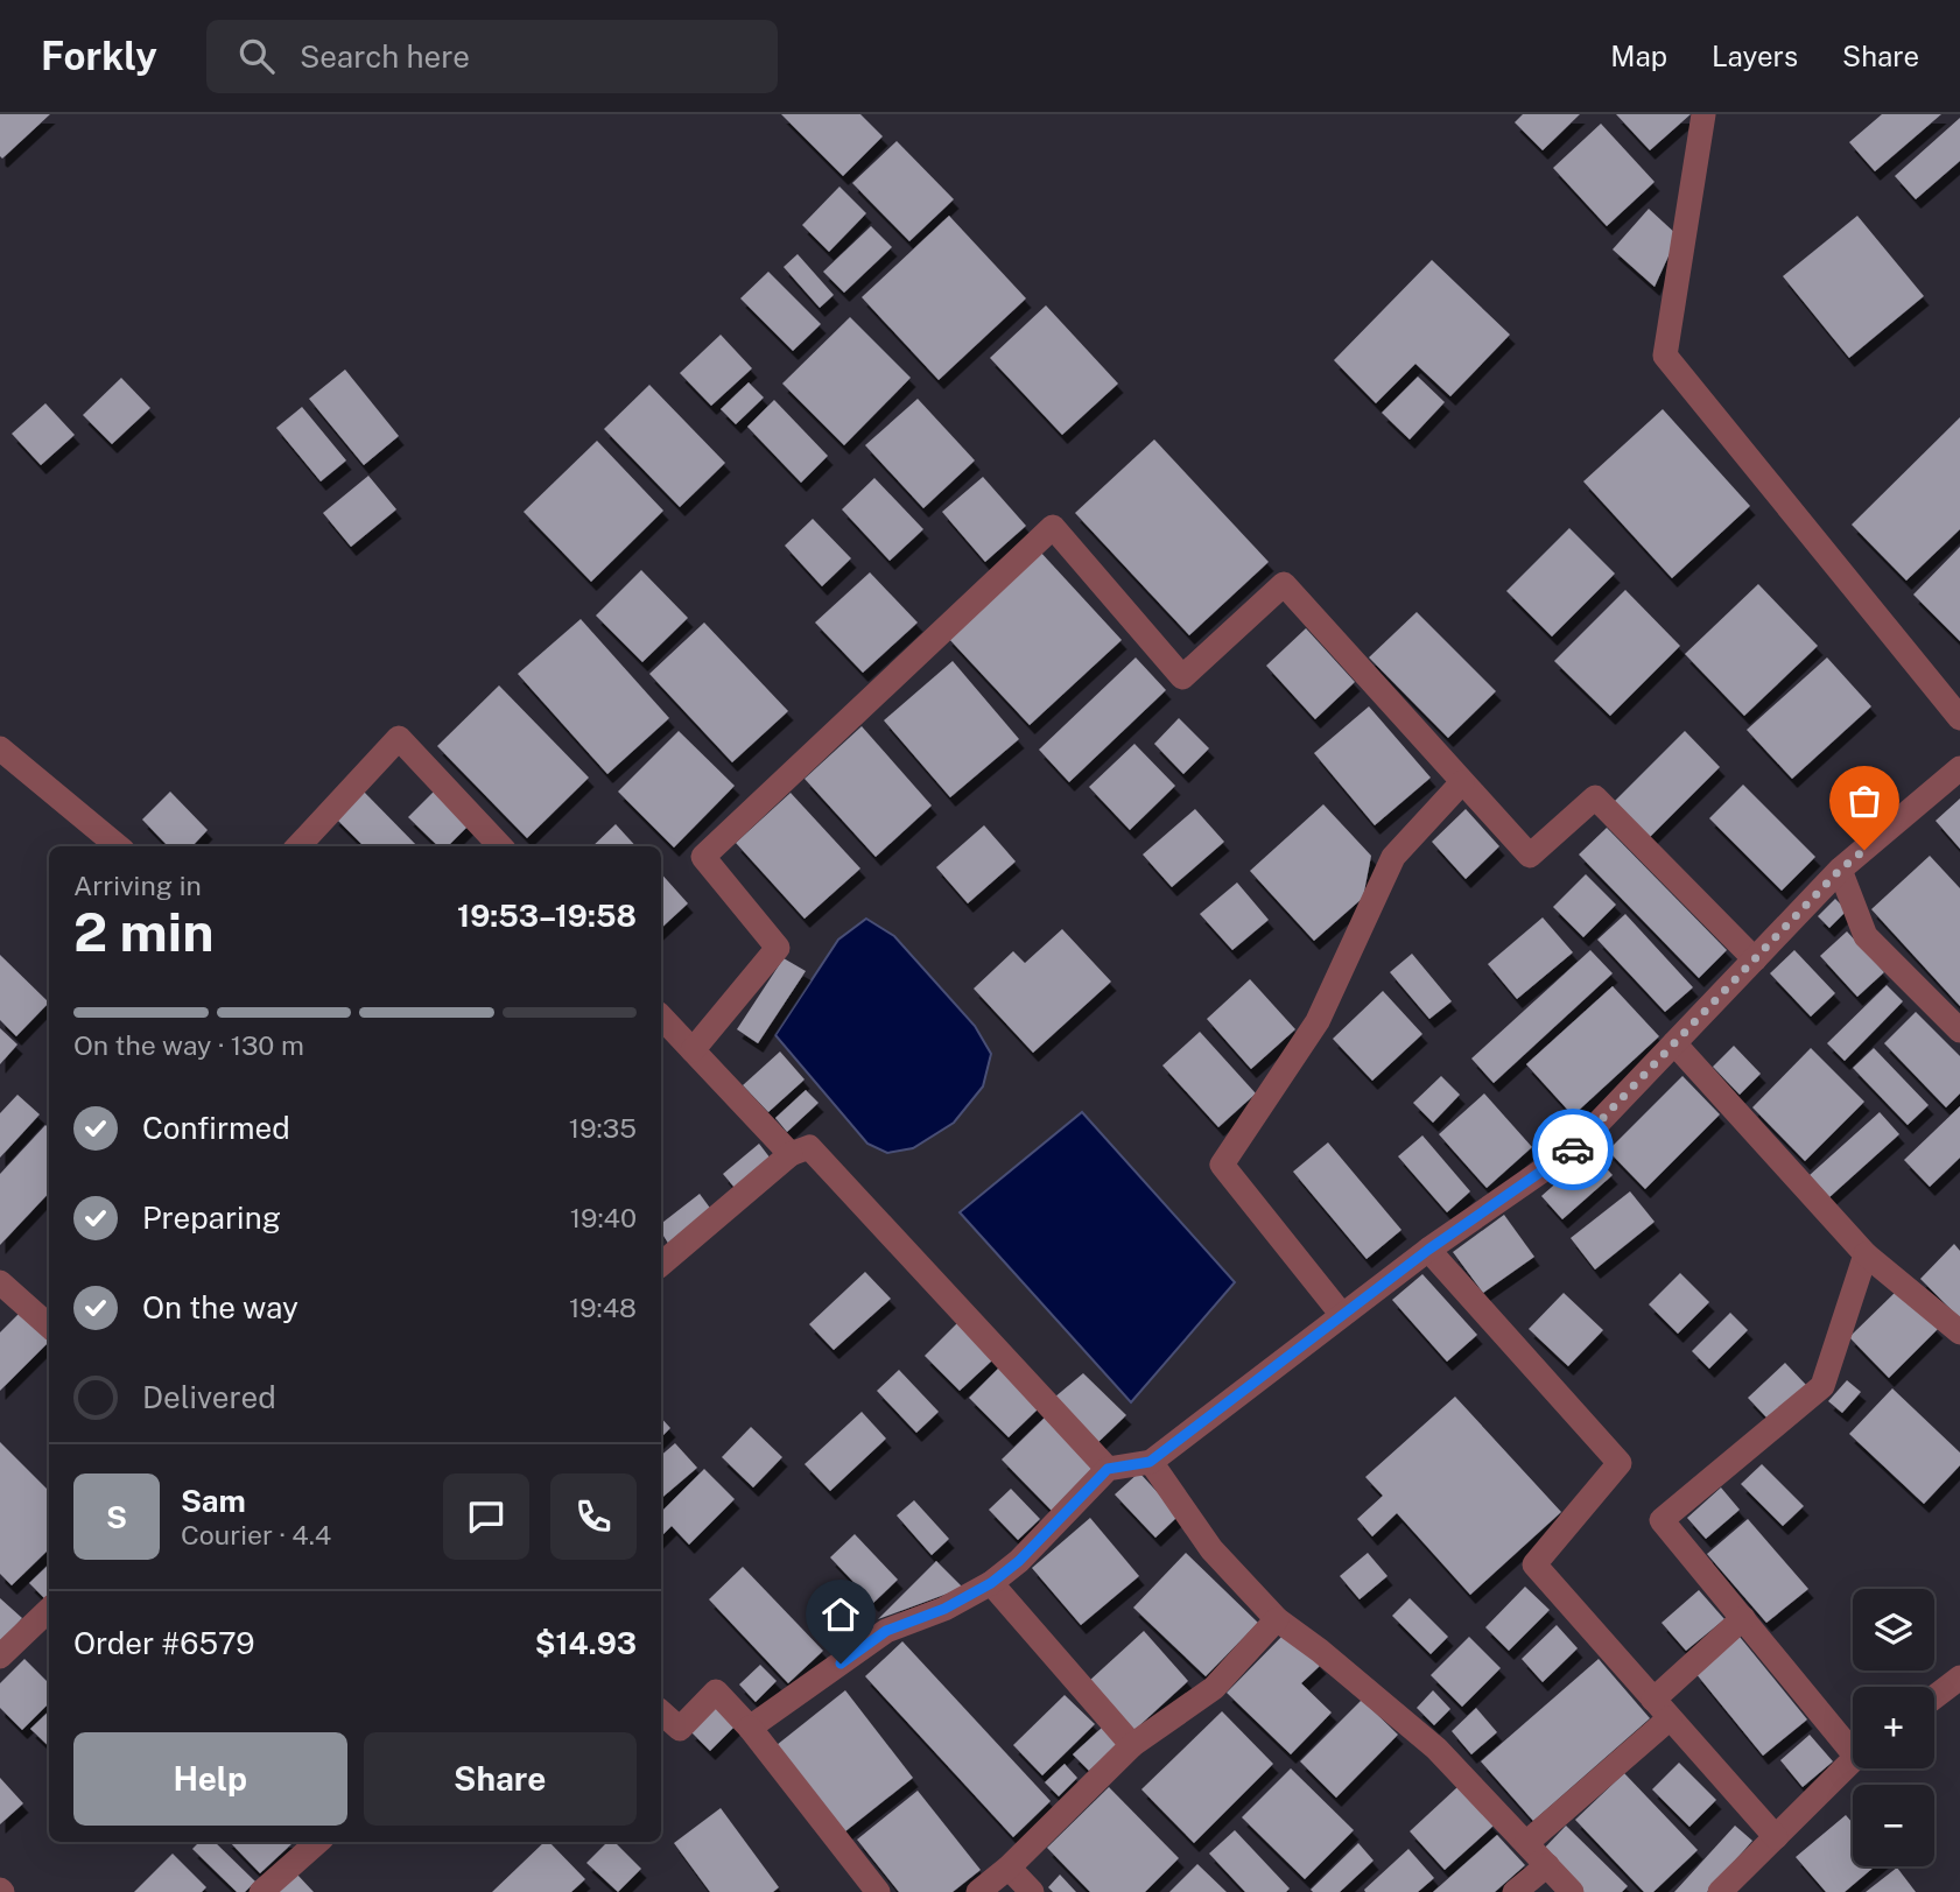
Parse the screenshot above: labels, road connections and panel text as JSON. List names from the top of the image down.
{
  "page": {
    "header": "Forkly",
    "search": "Search here",
    "nav": ["Map", "Layers", "Share"],
    "heading": ["2 min", "Arriving in", "19:53–19:58"],
    "panel": [
      "Sam",
      "Courier · 4.4",
      "Order #6579",
      "$14.93"
    ],
    "bar": "On the way · 130 m",
    "list": [
      ["Confirmed", "19:35"],
      ["Preparing", "19:40"],
      ["On the way", "19:48"],
      "Delivered"
    ],
    "round": "S",
    "map_buttons": ["+", "−"],
    "buttons": ["Help", "Share"]
  }
}
